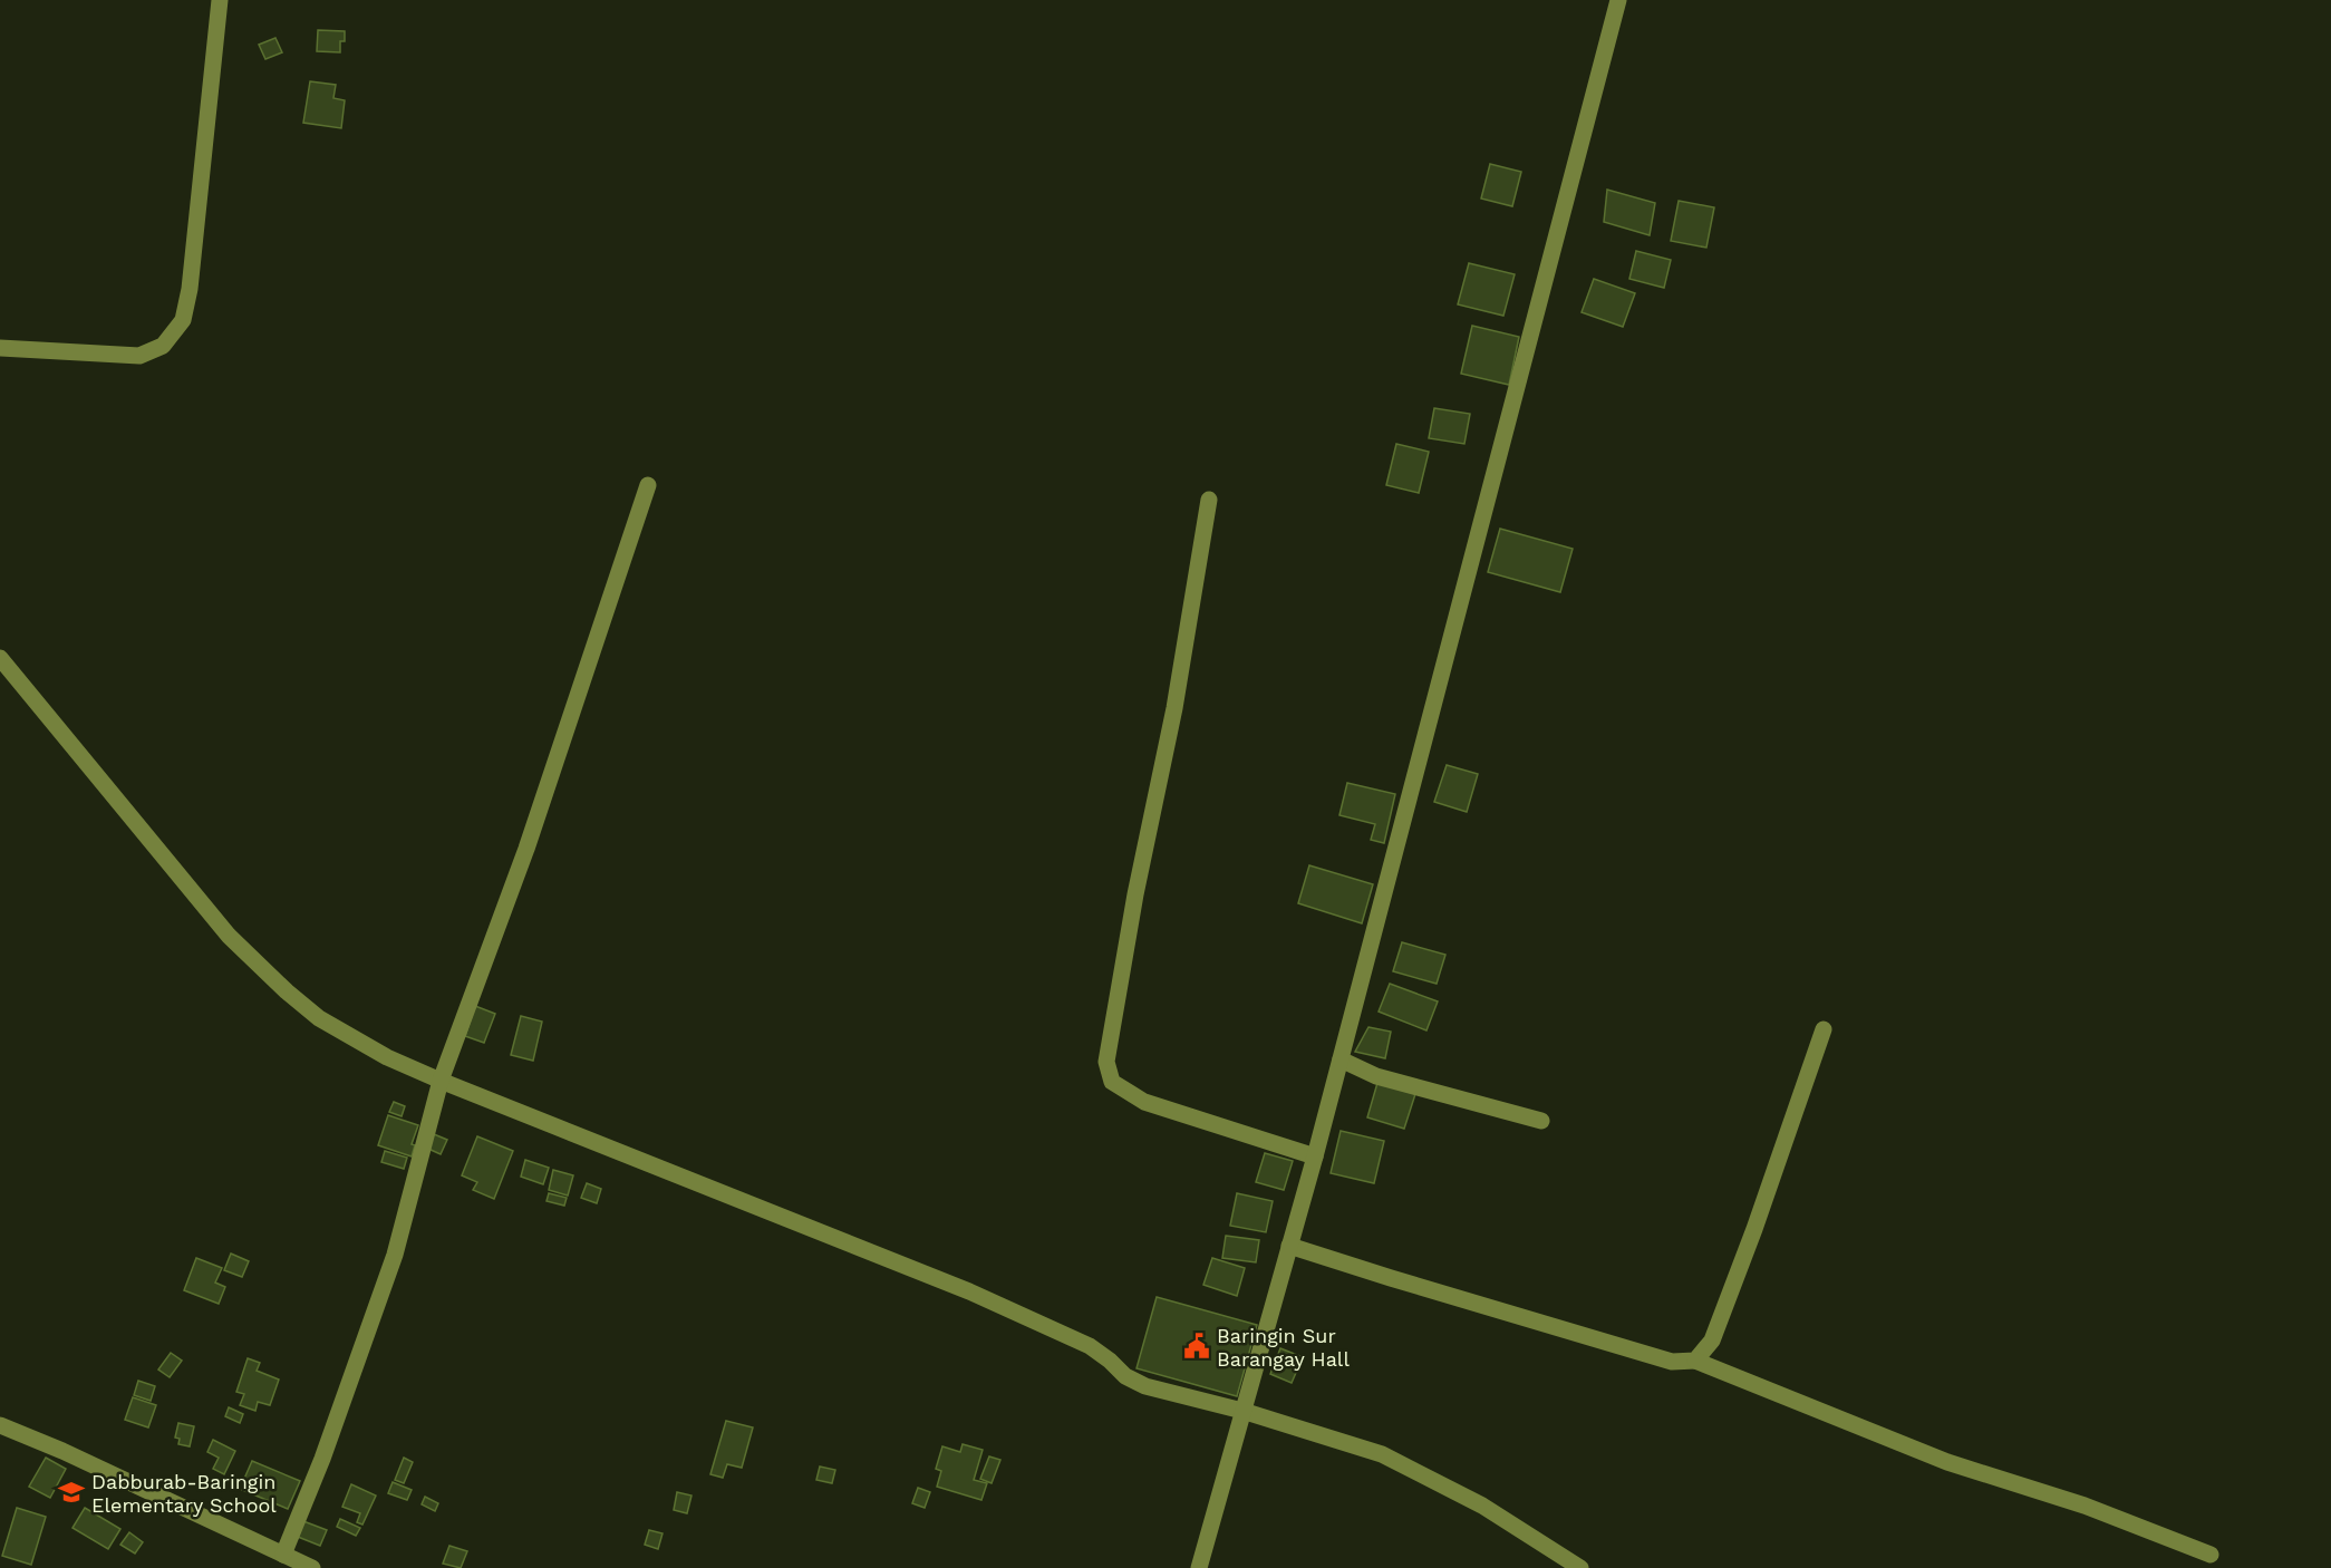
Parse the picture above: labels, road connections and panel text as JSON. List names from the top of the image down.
{
  "places": {
    "public building": ["Baringin Sur Barangay Hall"],
    "school or university": ["Dabburab-Baringin Elementary School"]
  }
}
